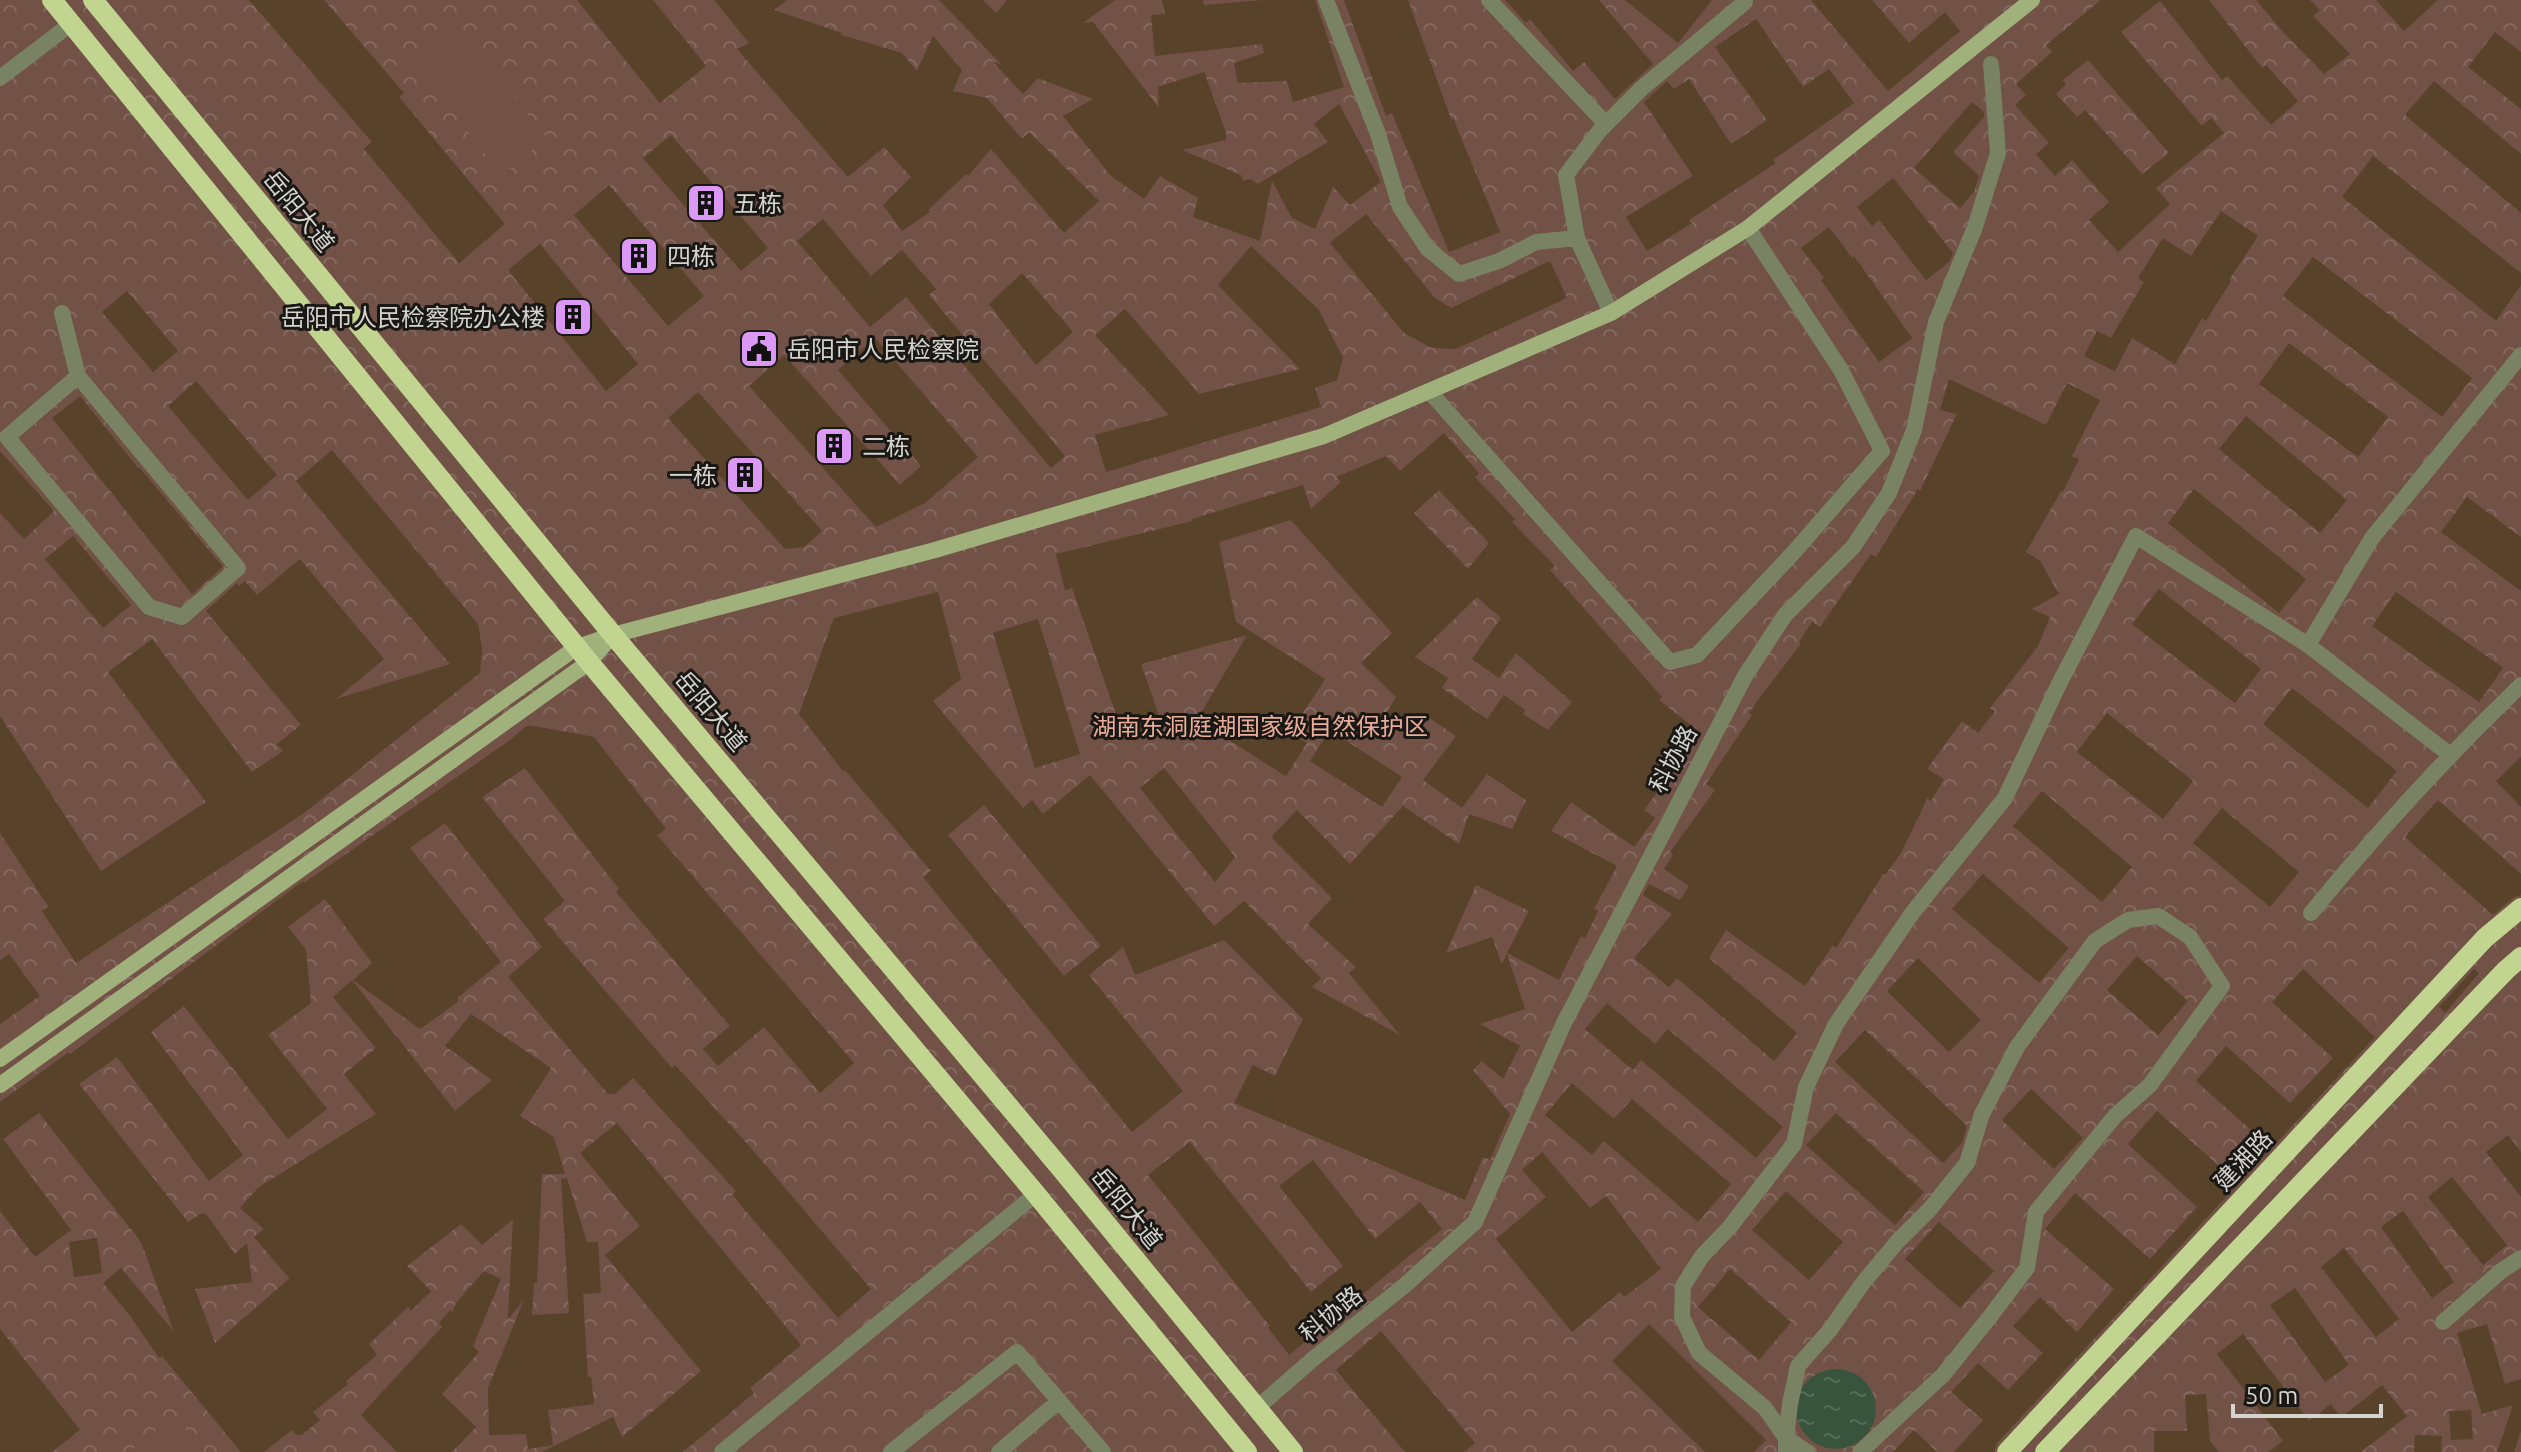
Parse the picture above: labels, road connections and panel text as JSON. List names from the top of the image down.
{
  "streets": {
    "main road": ["岳阳大道", "建湘路"],
    "street": ["科协路"]
  },
  "crossings": [
    ["岳阳大道", "科协路"]
  ],
  "parks": ["湖南东洞庭湖国家级自然保护区"],
  "places": {
    "building": [
      "五栋",
      "四栋",
      "岳阳市人民检察院办公楼",
      "二栋",
      "一栋"
    ],
    "public building": ["岳阳市人民检察院"]
  },
  "scale_bar": "50 m"
}
